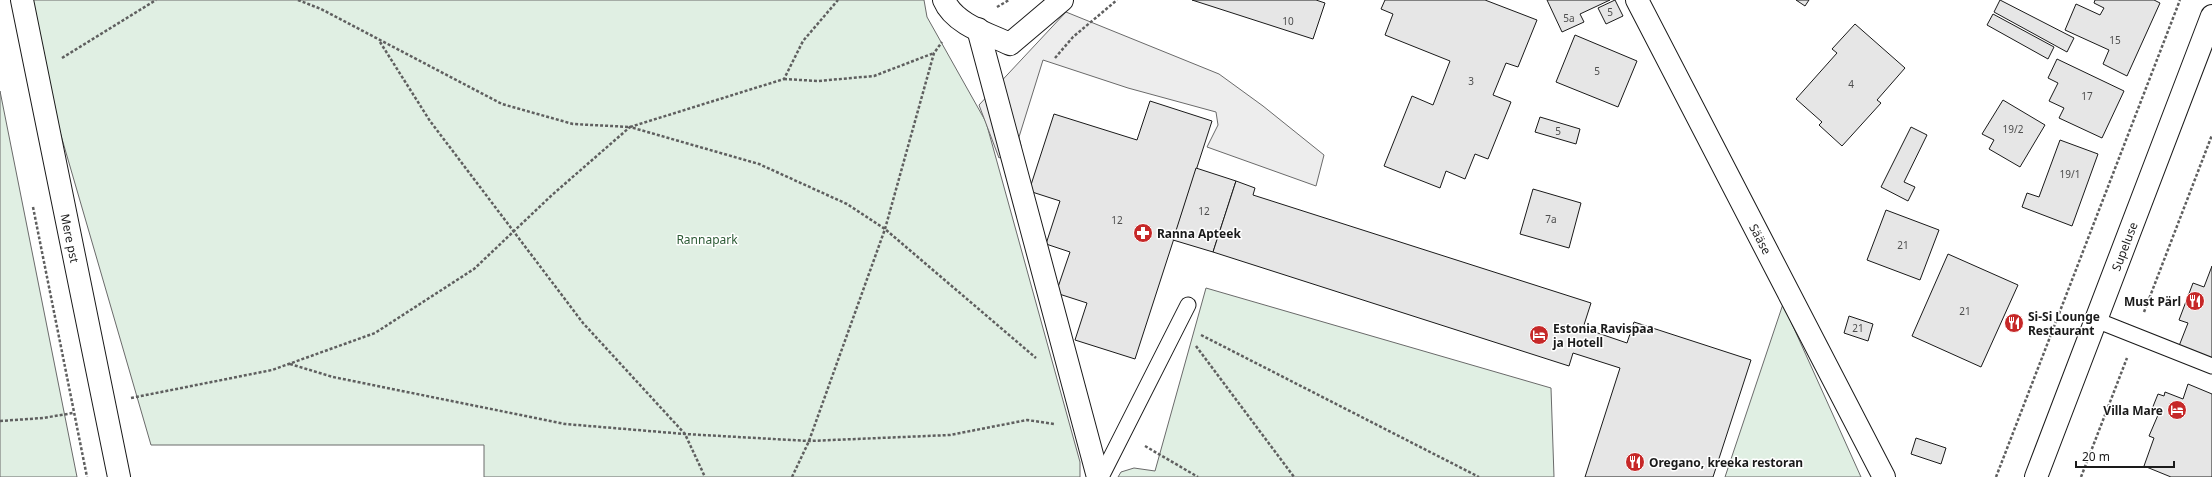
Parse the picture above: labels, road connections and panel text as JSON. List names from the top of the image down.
{
  "streets": {
    "street": ["Mere pst", "Sääse", "Supeluse"]
  },
  "parks": ["Rannapark"],
  "places": {
    "pharmacy": ["Ranna Apteek"],
    "restaurant": ["Must Pärl", "Si-Si Lounge Restaurant", "Oregano, kreeka restoran"],
    "hotel": ["Estonia Ravispaa ja Hotell", "Villa Mare"]
  },
  "house_numbers": [
    "5",
    "5a",
    "10",
    "15",
    "5",
    "3",
    "4",
    "17",
    "19/2",
    "5",
    "19/1",
    "12",
    "7a",
    "12",
    "21",
    "21",
    "21"
  ],
  "scale_bar": "20 m"
}
